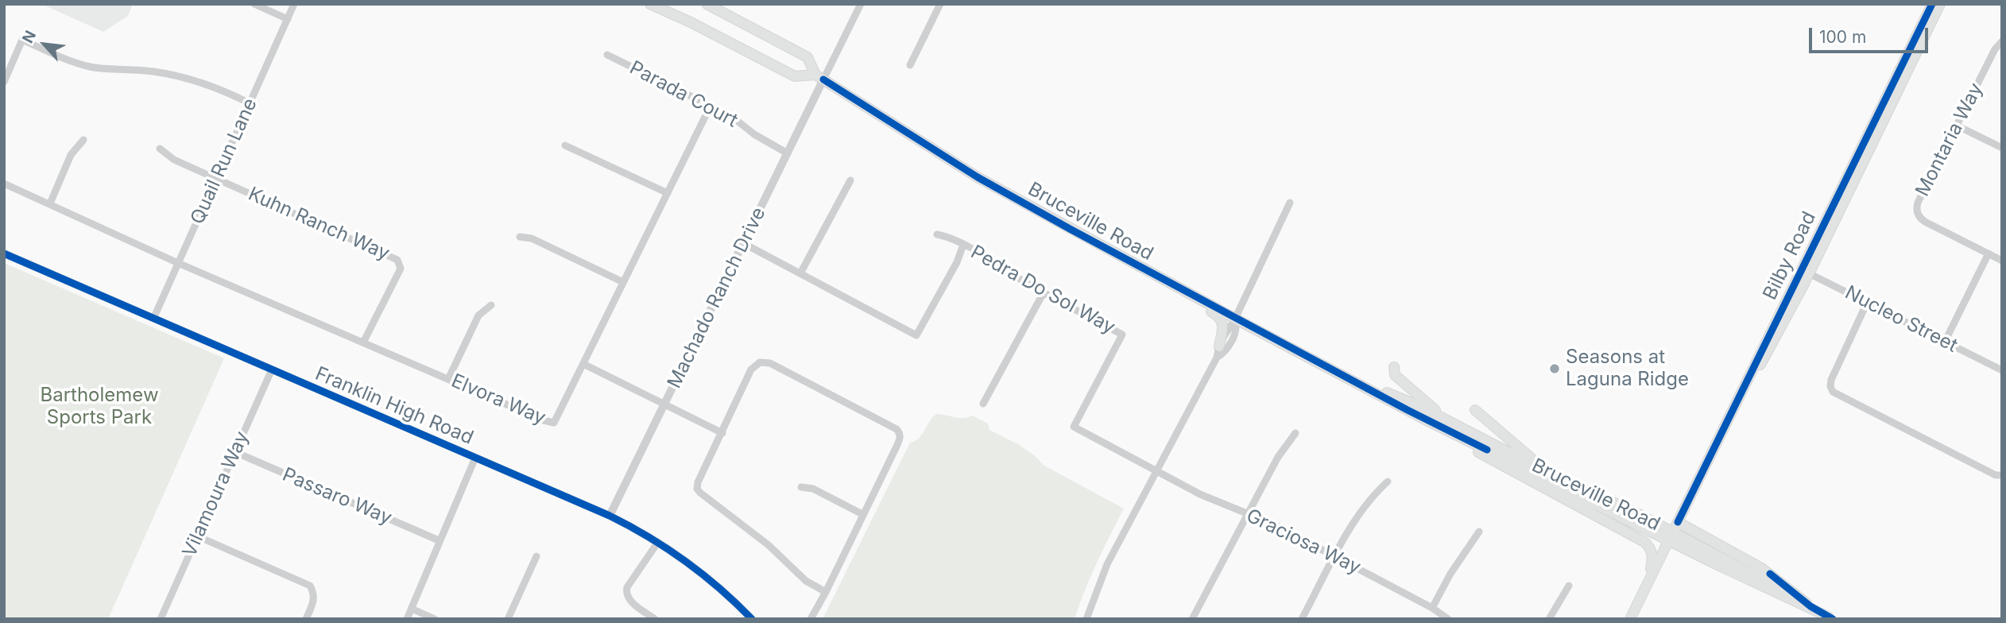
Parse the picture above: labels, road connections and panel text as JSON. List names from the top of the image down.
{
  "streets": {
    "main road": ["Bruceville Road", "Bilby Road"],
    "street": [
      "Parada Court",
      "Montaria Way",
      "Quail Run Lane",
      "Kuhn Ranch Way",
      "Pedra Do Sol Way",
      "Machado Ranch Drive",
      "Nucleo Street",
      "Elvora Way",
      "Franklin High Road",
      "Vilamoura Way",
      "Passaro Way",
      "Graciosa Way"
    ]
  },
  "crossings": [
    ["Parada Court", "Machado Ranch Drive"],
    ["Parada Court", "Elvora Way"],
    ["Quail Run Lane", "Kuhn Ranch Way"],
    ["Quail Run Lane", "Elvora Way"],
    ["Quail Run Lane", "Franklin High Road"],
    ["Bruceville Road", "Bilby Road"],
    ["Bruceville Road", "Machado Ranch Drive"],
    ["Kuhn Ranch Way", "Elvora Way"],
    ["Bilby Road", "Nucleo Street"],
    ["Pedra Do Sol Way", "Machado Ranch Drive"],
    ["Pedra Do Sol Way", "Graciosa Way"],
    ["Machado Ranch Drive", "Franklin High Road"],
    ["Franklin High Road", "Vilamoura Way"],
    ["Vilamoura Way", "Passaro Way"]
  ],
  "parks": ["Bartholemew Sports Park"],
  "places": ["Seasons at Laguna Ridge"],
  "scale_bar": "100 m",
  "north": "top left"
}
